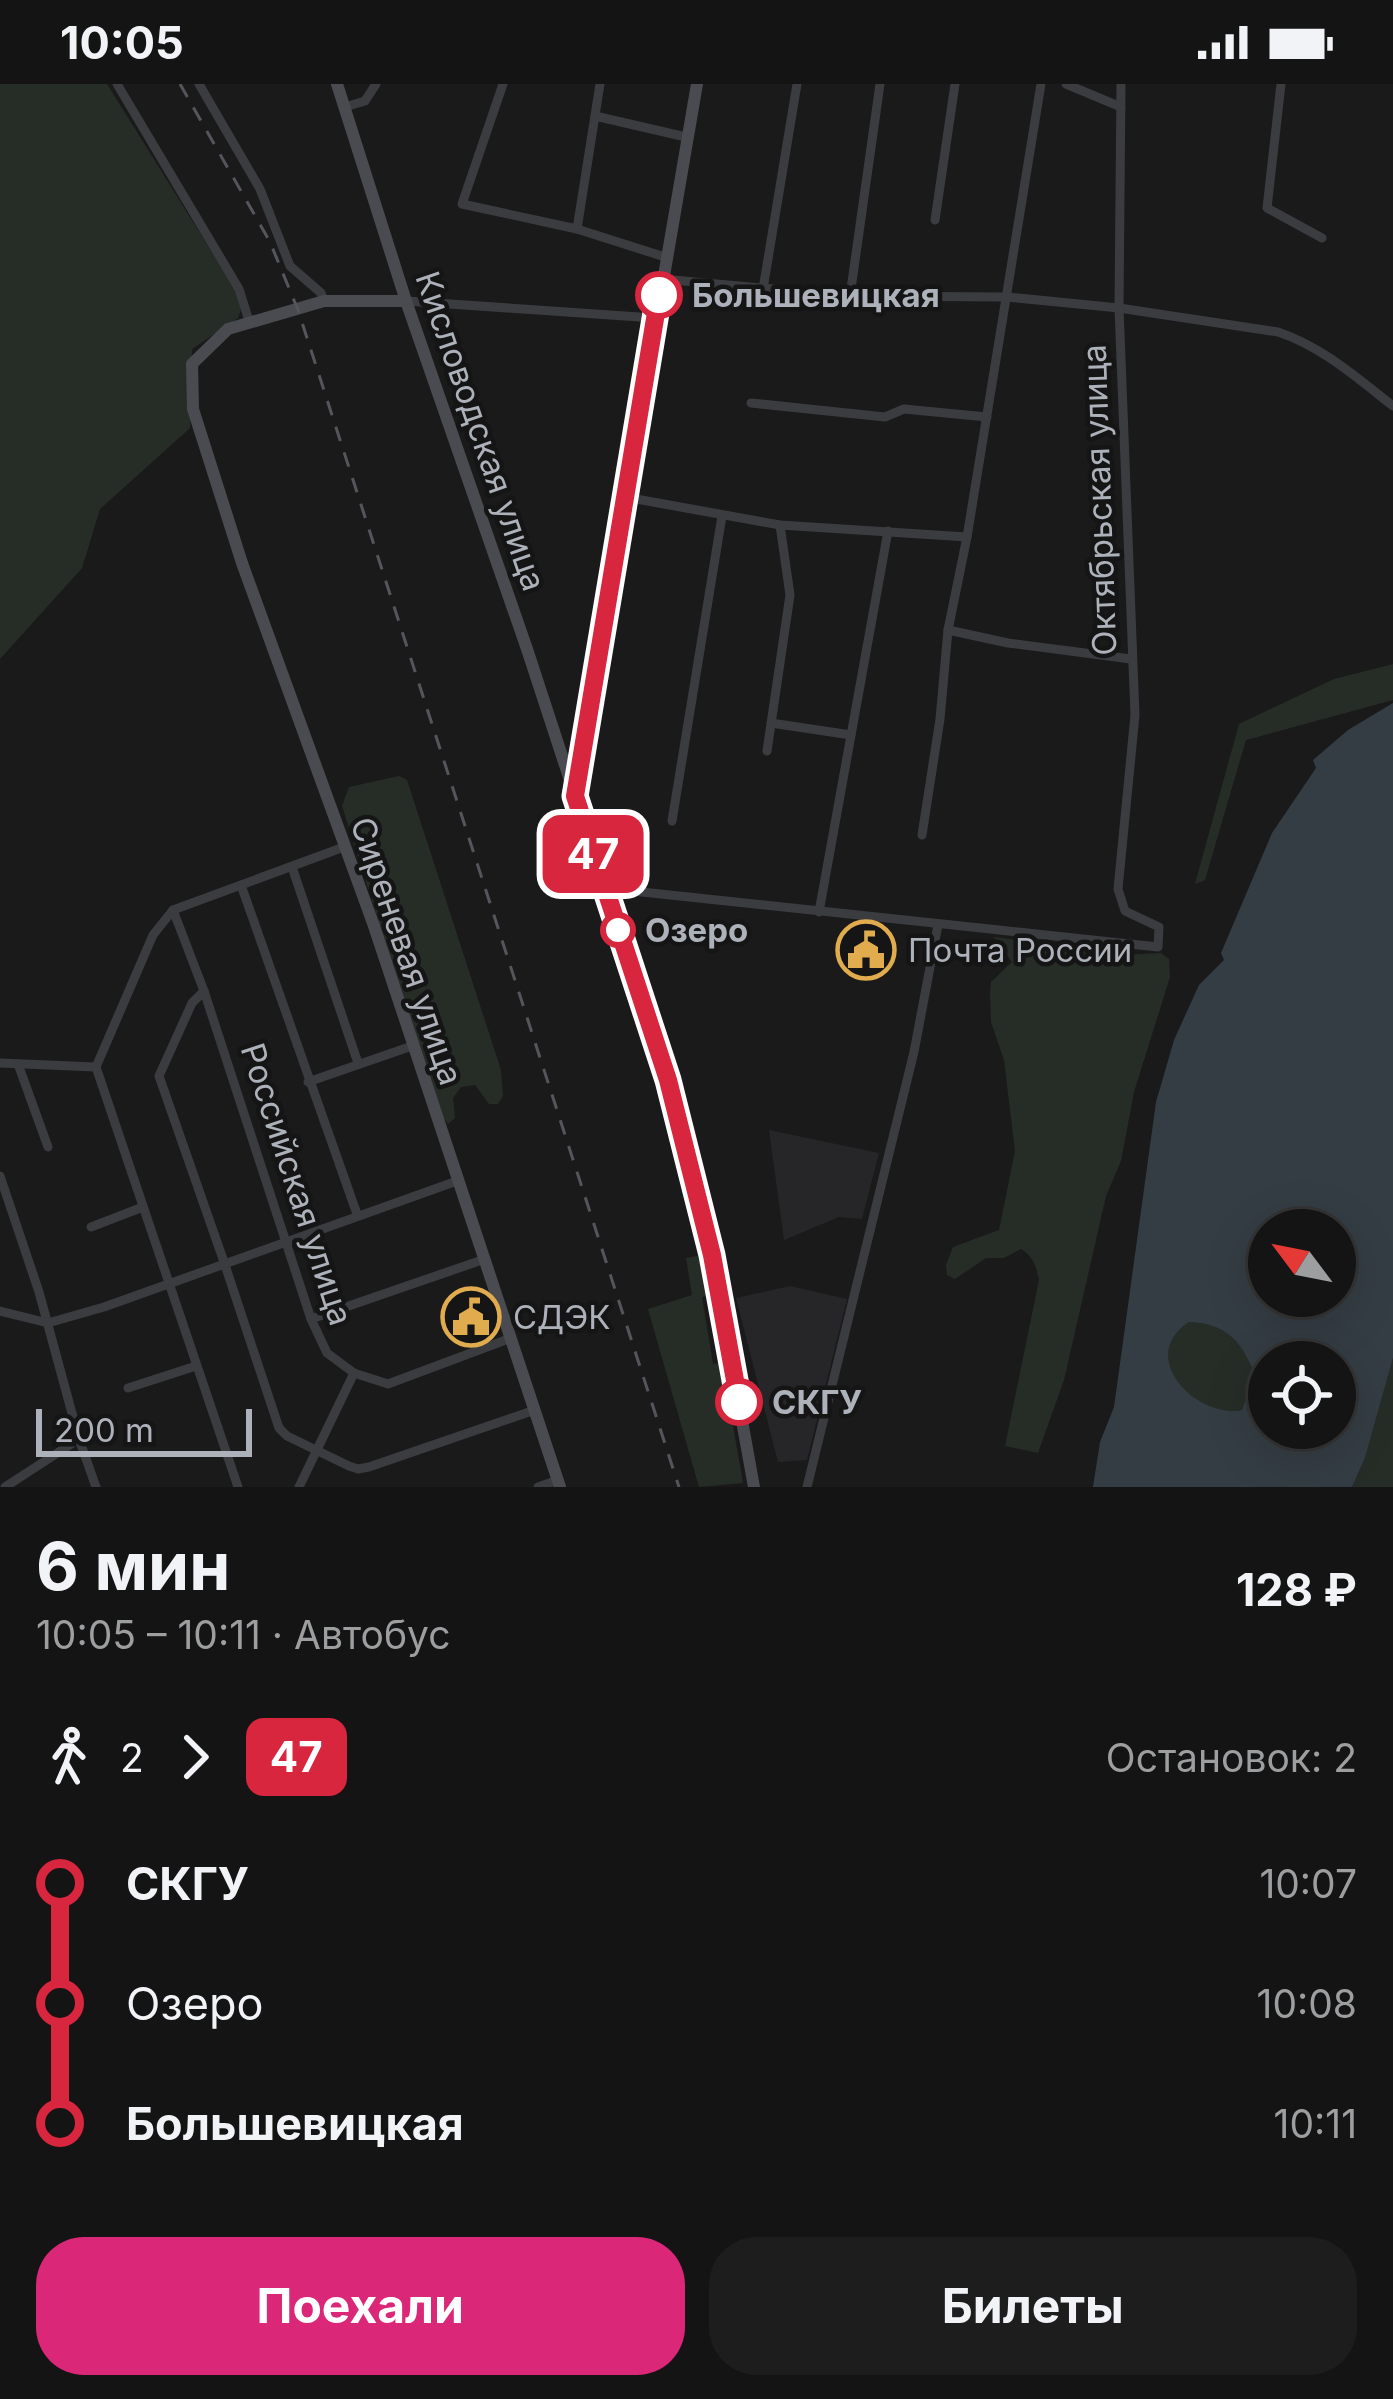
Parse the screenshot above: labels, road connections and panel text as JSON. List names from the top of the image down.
{
  "streets": {
    "street": [
      "Кисловодская улица",
      "Октябрьская улица",
      "Сиреневая улица",
      "Российская улица"
    ]
  },
  "places": {
    "other": ["Большевицкая", "Озеро", "СКГУ"],
    "public building": ["Почта России", "СДЭК"]
  },
  "lines": ["bus line 47"],
  "scale_bar": "200 m",
  "north": "top left",
  "page": {
    "status": "10:05",
    "on_map": "47",
    "scale": "200 m",
    "heading": ["6 мин", "10:05 – 10:11 · Автобус", "128 ₽"],
    "legs": ["2", "47", "Остановок: 2"],
    "list": [
      {
        "name": "СКГУ",
        "value": "10:07"
      },
      {
        "name": "Озеро",
        "value": "10:08"
      },
      {
        "name": "Большевицкая",
        "value": "10:11"
      }
    ],
    "buttons": ["Поехали", "Билеты"]
  }
}
